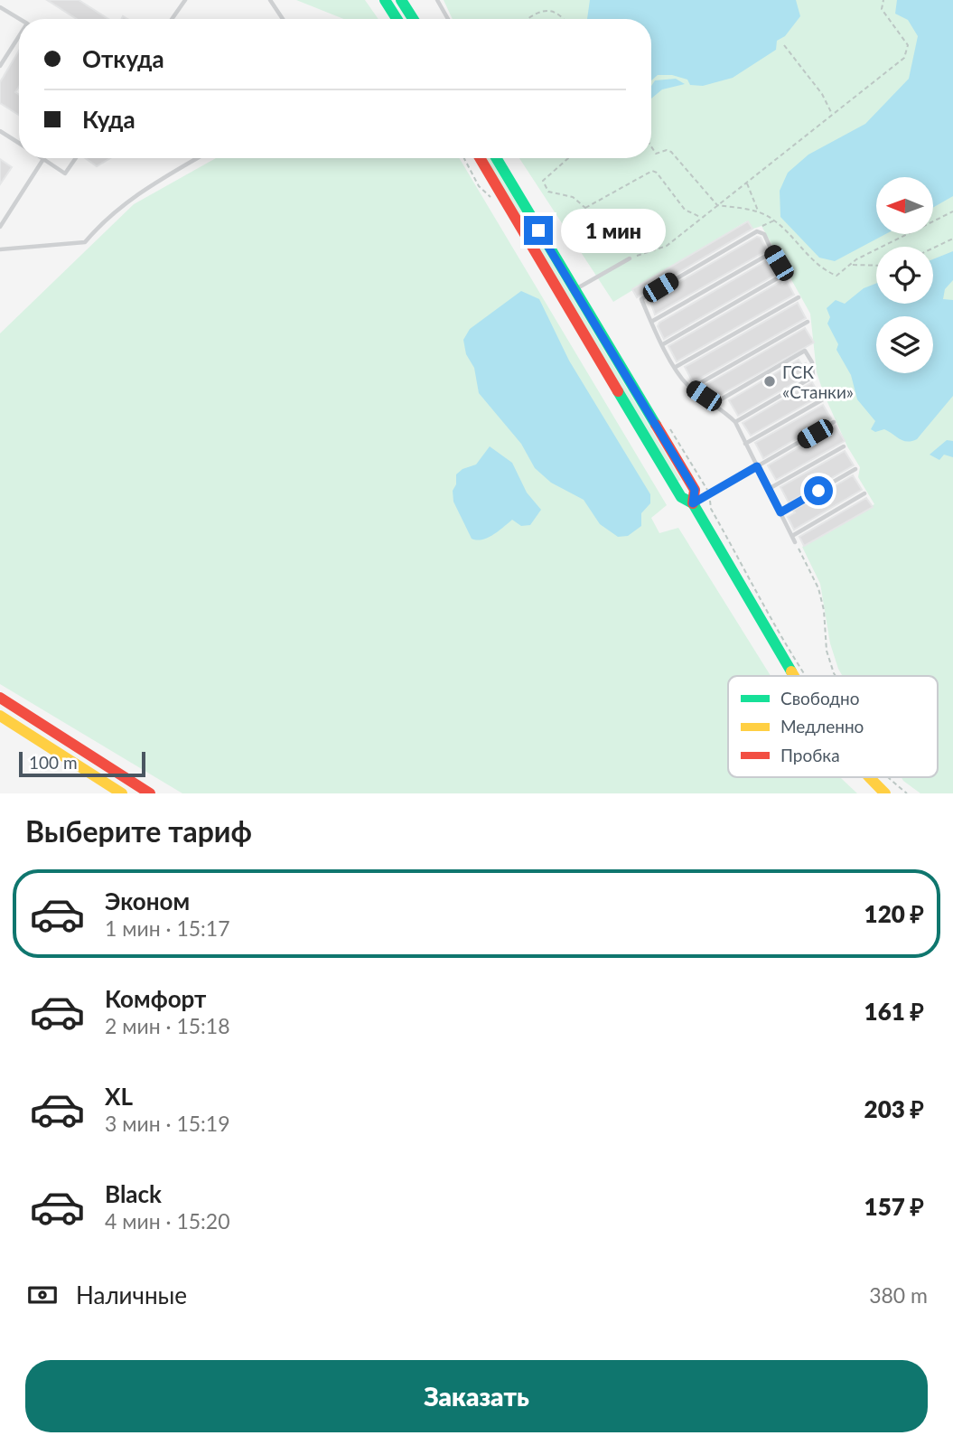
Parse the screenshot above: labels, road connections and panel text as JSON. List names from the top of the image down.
{
  "places": ["ГСК «Станки»"],
  "legend": ["Свободно", "Медленно", "Пробка"],
  "scale_bar": "100 m",
  "north": "left",
  "page": {
    "banner": ["Откуда", "Куда"],
    "bubble": "1 мин",
    "scale": "100 m",
    "heading": "Выберите тариф",
    "list": [
      {
        "name": "Эконом",
        "note": "1 мин · 15:17",
        "value": "120 ₽"
      },
      {
        "name": "Комфорт",
        "note": "2 мин · 15:18",
        "value": "161 ₽"
      },
      {
        "name": "XL",
        "note": "3 мин · 15:19",
        "value": "203 ₽"
      },
      {
        "name": "Black",
        "note": "4 мин · 15:20",
        "value": "157 ₽"
      }
    ],
    "pay": ["Наличные", "380 m"],
    "buttons": "Заказать"
  }
}
